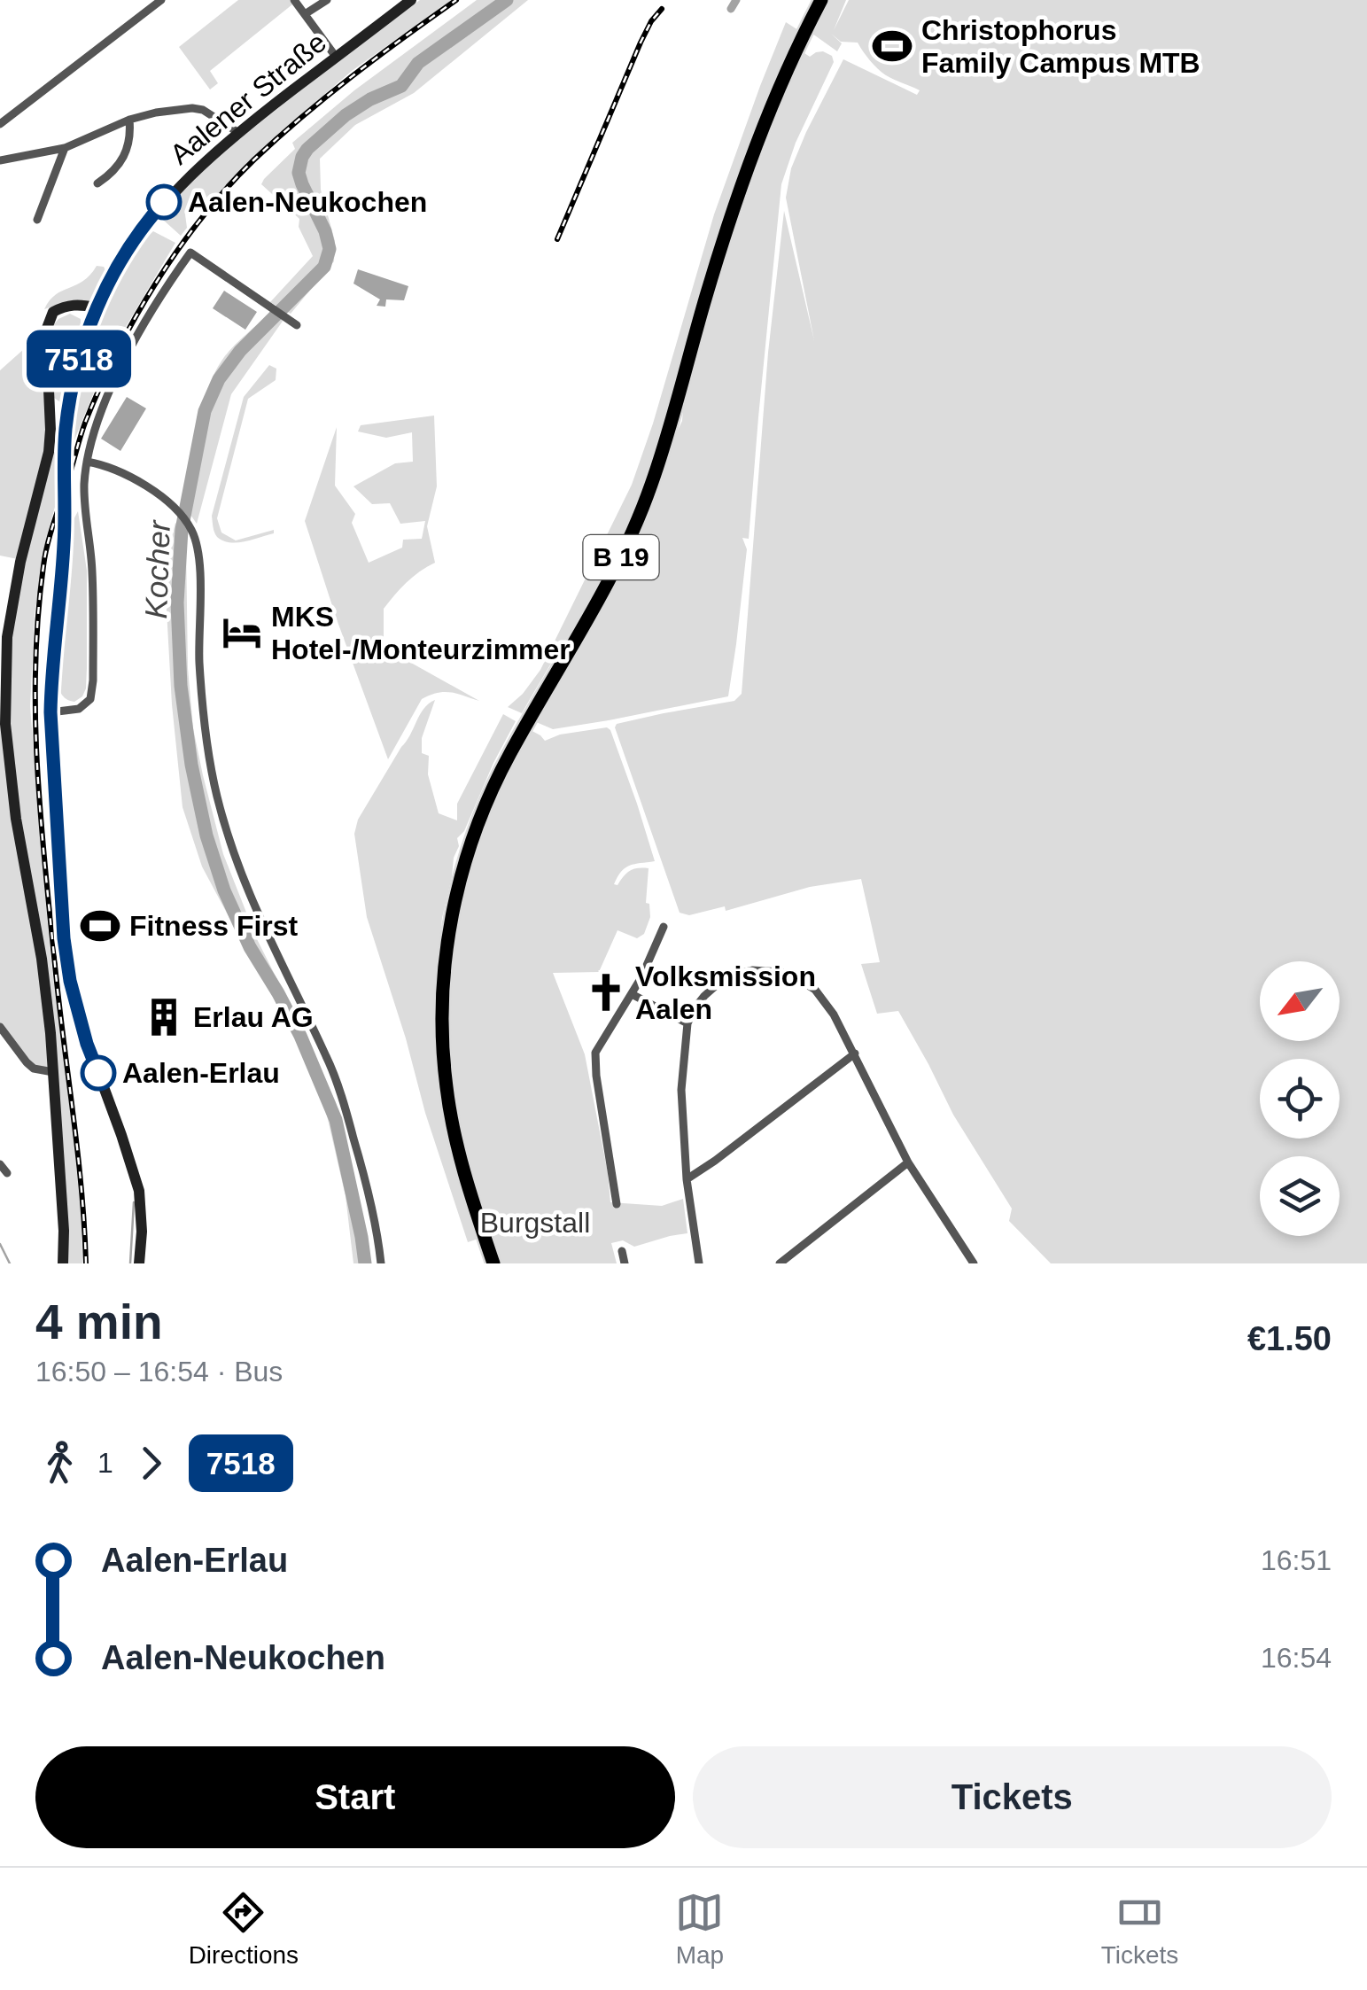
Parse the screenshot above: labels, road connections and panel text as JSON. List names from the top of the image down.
{
  "streets": {
    "highway": ["B 19"],
    "street": ["Aalener Straße"]
  },
  "water": ["Kocher"],
  "parks": ["Burgstall"],
  "places": {
    "sports": ["Christophorus Family Campus MTB", "Fitness First"],
    "other": ["Aalen-Neukochen", "Aalen-Erlau"],
    "hotel": ["MKS Hotel-/Monteurzimmer"],
    "church": ["Volksmission Aalen"],
    "building": ["Erlau AG"]
  },
  "lines": ["bus line 7518"],
  "north": "bottom left",
  "page": {
    "on_map": "7518",
    "heading": ["4 min", "16:50 – 16:54 · Bus", "€1.50"],
    "legs": ["1", "7518"],
    "list": [
      {
        "name": "Aalen-Erlau",
        "value": "16:51"
      },
      {
        "name": "Aalen-Neukochen",
        "value": "16:54"
      }
    ],
    "buttons": ["Start", "Tickets"],
    "tabs": ["Directions", "Map", "Tickets"]
  }
}
